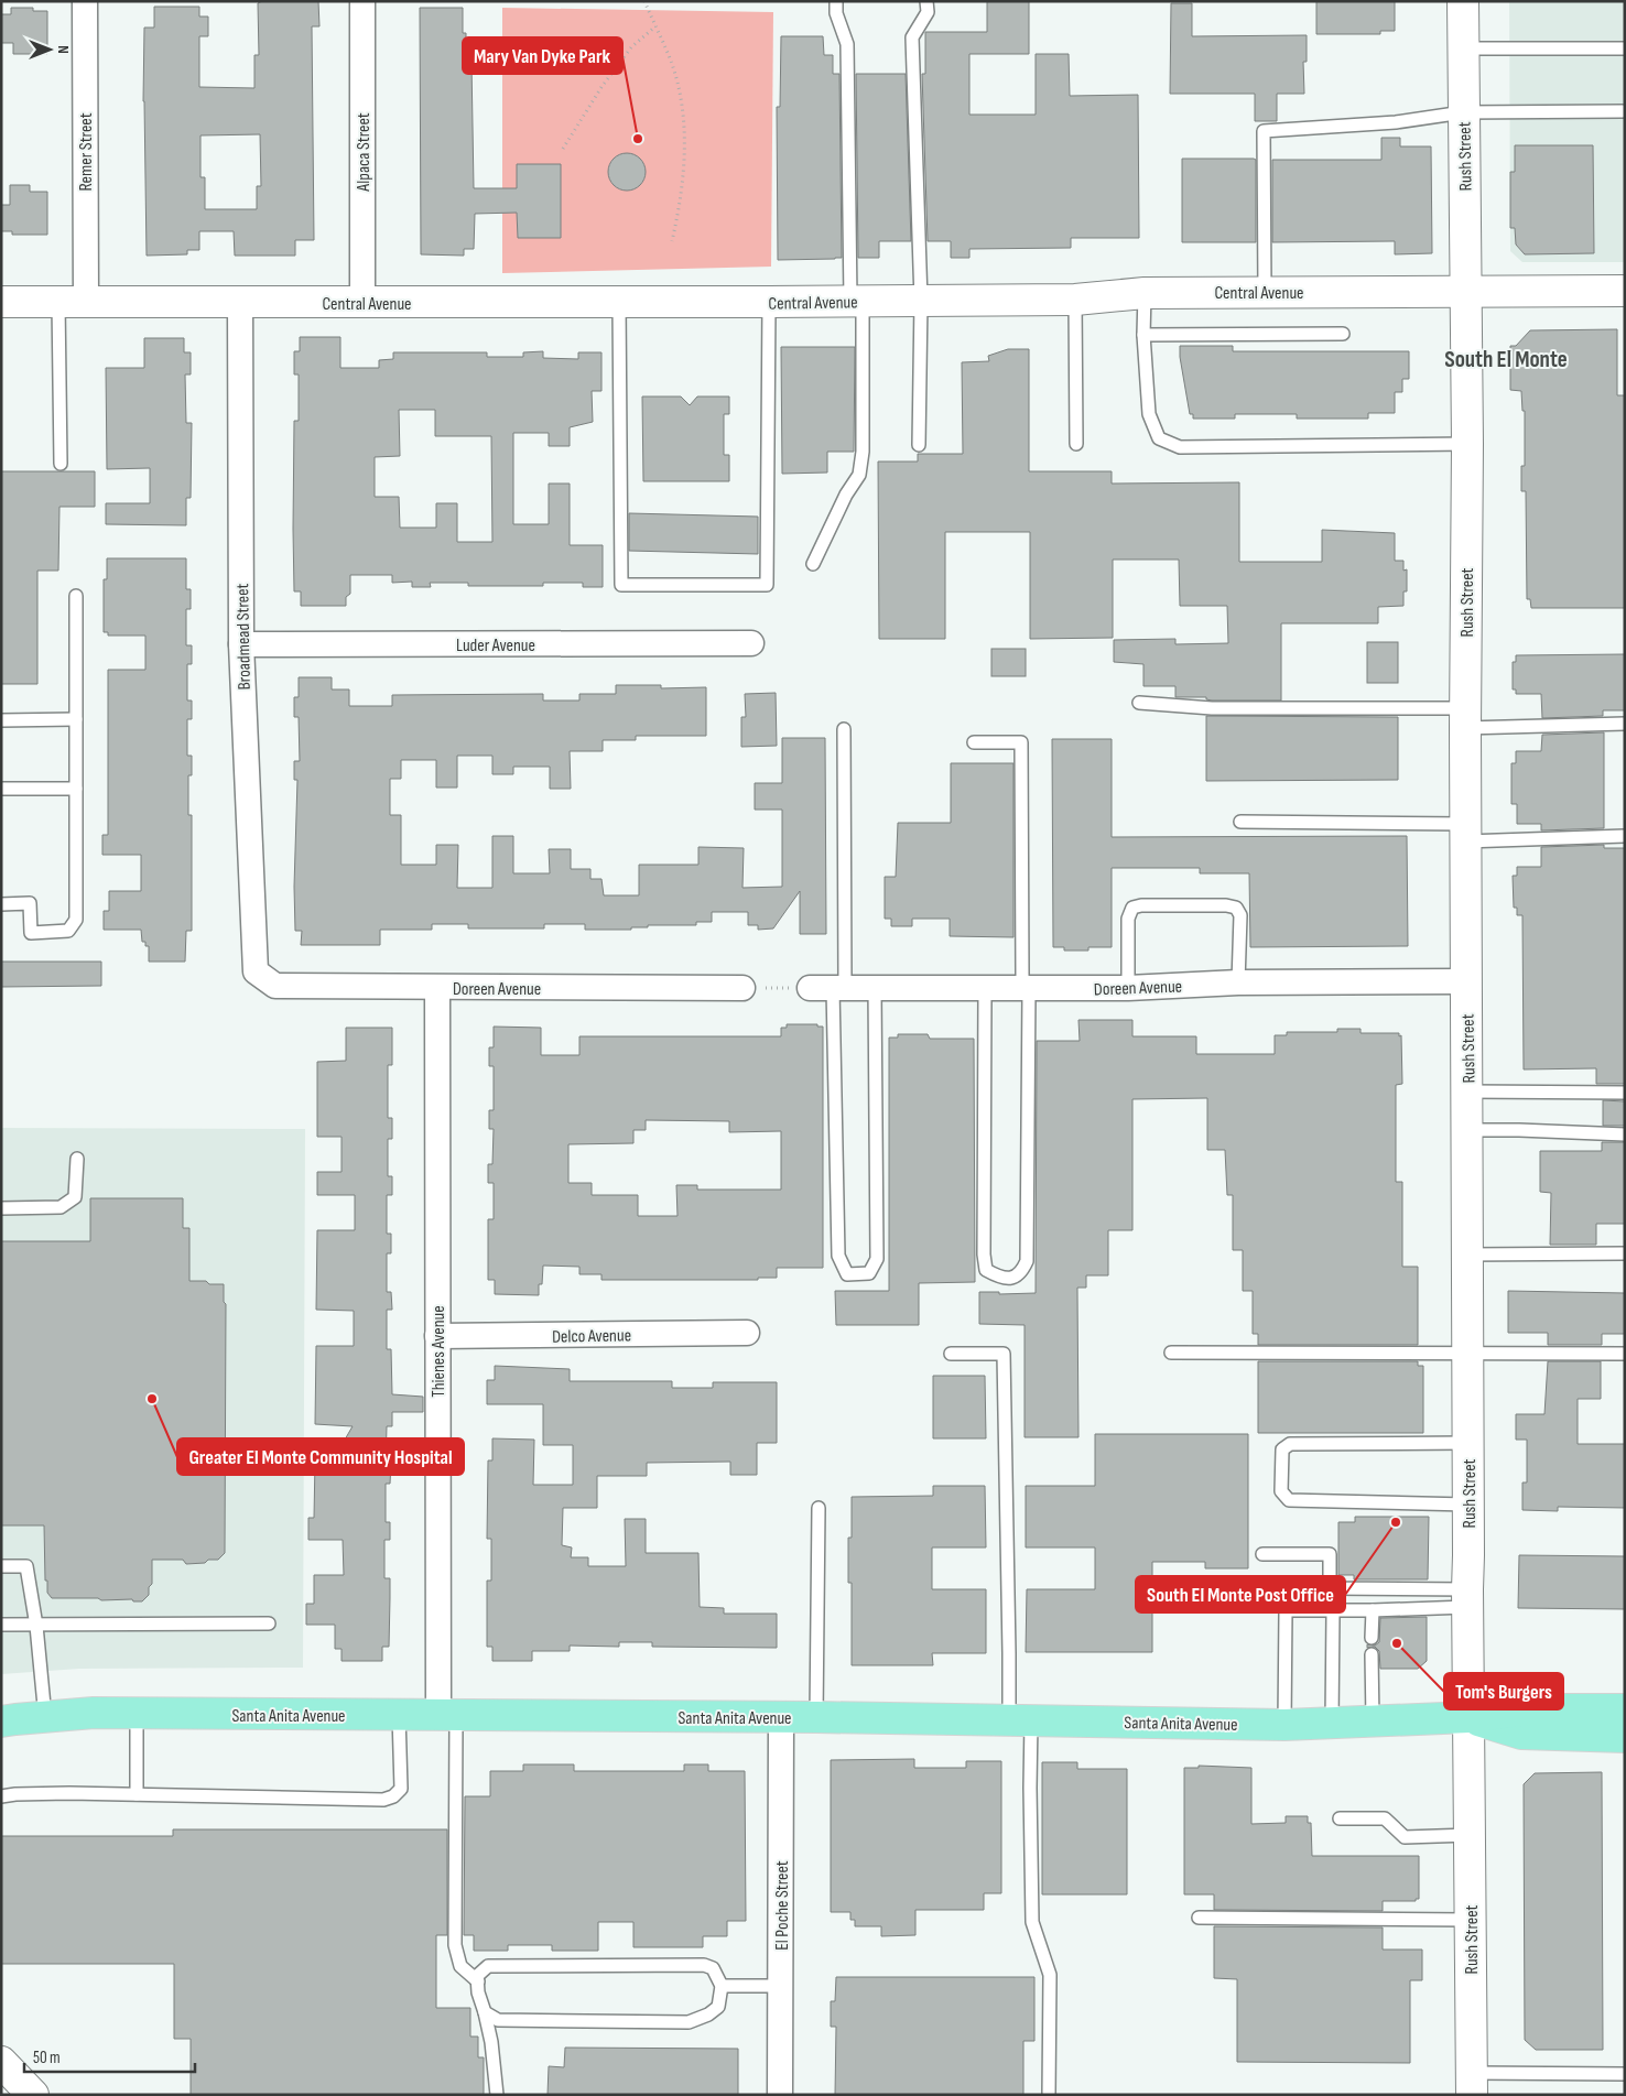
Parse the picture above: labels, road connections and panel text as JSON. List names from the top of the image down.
{
  "streets": {
    "main road": ["Santa Anita Avenue"],
    "street": [
      "Remer Street",
      "Alpaca Street",
      "Rush Street",
      "Central Avenue",
      "Broadmead Street",
      "Luder Avenue",
      "Doreen Avenue",
      "Delco Avenue",
      "Thienes Avenue",
      "El Poche Street"
    ]
  },
  "crossings": [
    ["Remer Street", "Central Avenue"],
    ["Alpaca Street", "Central Avenue"],
    ["Rush Street", "Central Avenue"],
    ["Rush Street", "Doreen Avenue"],
    ["Rush Street", "Santa Anita Avenue"],
    ["Central Avenue", "Broadmead Street"],
    ["Broadmead Street", "Luder Avenue"],
    ["Broadmead Street", "Doreen Avenue"],
    ["Doreen Avenue", "Thienes Avenue"],
    ["Delco Avenue", "Thienes Avenue"],
    ["Thienes Avenue", "Santa Anita Avenue"],
    ["Santa Anita Avenue", "El Poche Street"]
  ],
  "districts": ["South El Monte"],
  "places": [
    "Mary Van Dyke Park",
    "Greater El Monte Community Hospital",
    "South El Monte Post Office",
    "Tom's Burgers"
  ],
  "scale_bar": "50 m",
  "north": "right"
}
